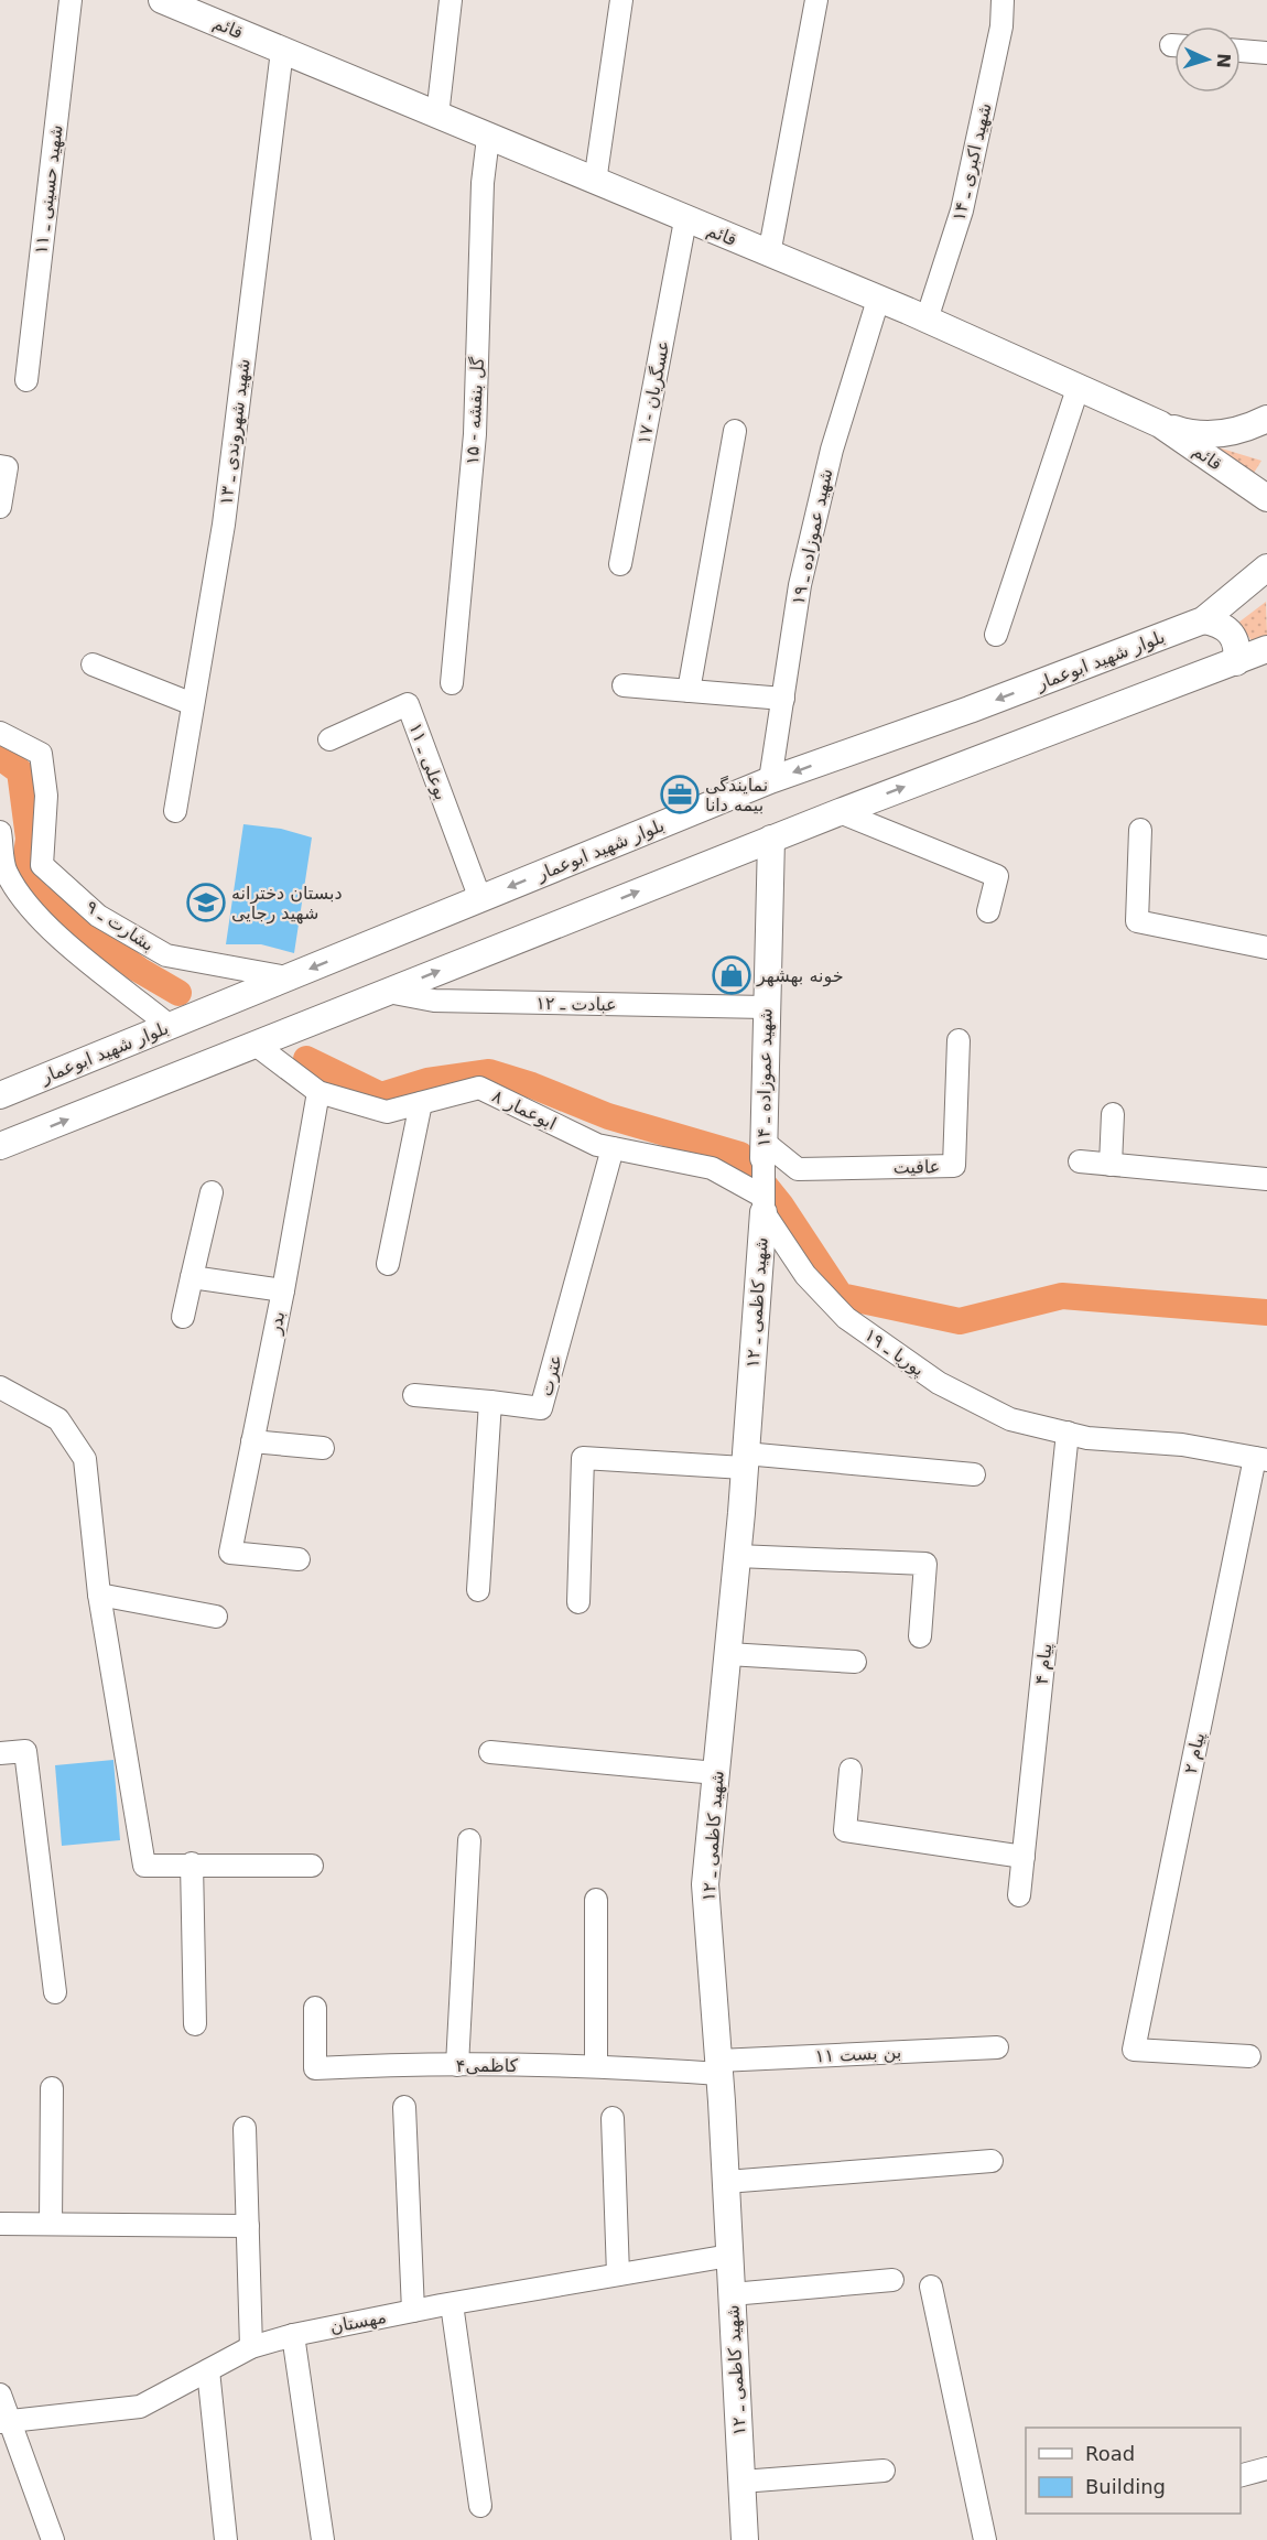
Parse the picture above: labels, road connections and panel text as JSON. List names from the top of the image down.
{
  "streets": {
    "street": [
      "قائم",
      "شهید اکبری ـ ۱۴",
      "شهید حسینی ـ ۱۱",
      "عسگریان - ۱۷",
      "گل بنفشه - ۱۵",
      "شهید شهروندی ـ ۱۳",
      "شهید عموزاده ـ ۱۹",
      "بلوار شهید ابوعمار",
      "بوعلی ـ ۱۱",
      "بشارت ـ ۹",
      "عبادت ـ ۱۲",
      "شهید عموزاده ـ ۱۴",
      "ابوعمار ۸",
      "عافیت",
      "شهید کاظمی ـ ۱۲",
      "بدر",
      "پوریا ـ ۱۹",
      "عترت",
      "پیام ۴",
      "پیام ۲",
      "بن بست ۱۱",
      "کاظمی۴",
      "مهستان"
    ]
  },
  "crossings": [
    ["قائم", "شهید اکبری ـ ۱۴"],
    ["قائم", "عسگریان - ۱۷"],
    ["قائم", "گل بنفشه - ۱۵"],
    ["قائم", "شهید شهروندی ـ ۱۳"],
    ["قائم", "شهید عموزاده ـ ۱۹"],
    ["شهید عموزاده ـ ۱۹", "بلوار شهید ابوعمار"],
    ["بلوار شهید ابوعمار", "بوعلی ـ ۱۱"],
    ["بلوار شهید ابوعمار", "بشارت ـ ۹"],
    ["عبادت ـ ۱۲", "شهید عموزاده ـ ۱۴"],
    ["شهید عموزاده ـ ۱۴", "عافیت"],
    ["ابوعمار ۸", "شهید کاظمی ـ ۱۲"],
    ["ابوعمار ۸", "بدر"],
    ["ابوعمار ۸", "پوریا ـ ۱۹"],
    ["ابوعمار ۸", "عترت"],
    ["شهید کاظمی ـ ۱۲", "پوریا ـ ۱۹"],
    ["شهید کاظمی ـ ۱۲", "بن بست ۱۱"],
    ["شهید کاظمی ـ ۱۲", "کاظمی۴"],
    ["شهید کاظمی ـ ۱۲", "مهستان"],
    ["پوریا ـ ۱۹", "پیام ۴"],
    ["پوریا ـ ۱۹", "پیام ۲"],
    ["بن بست ۱۱", "کاظمی۴"]
  ],
  "places": {
    "office": ["نمایندگی بیمه دانا"],
    "school or university": ["دبستان دخترانه شهید رجایی"],
    "shop": ["خونه بهشهر"]
  },
  "legend": ["Road", "Building"],
  "north": "right"
}
